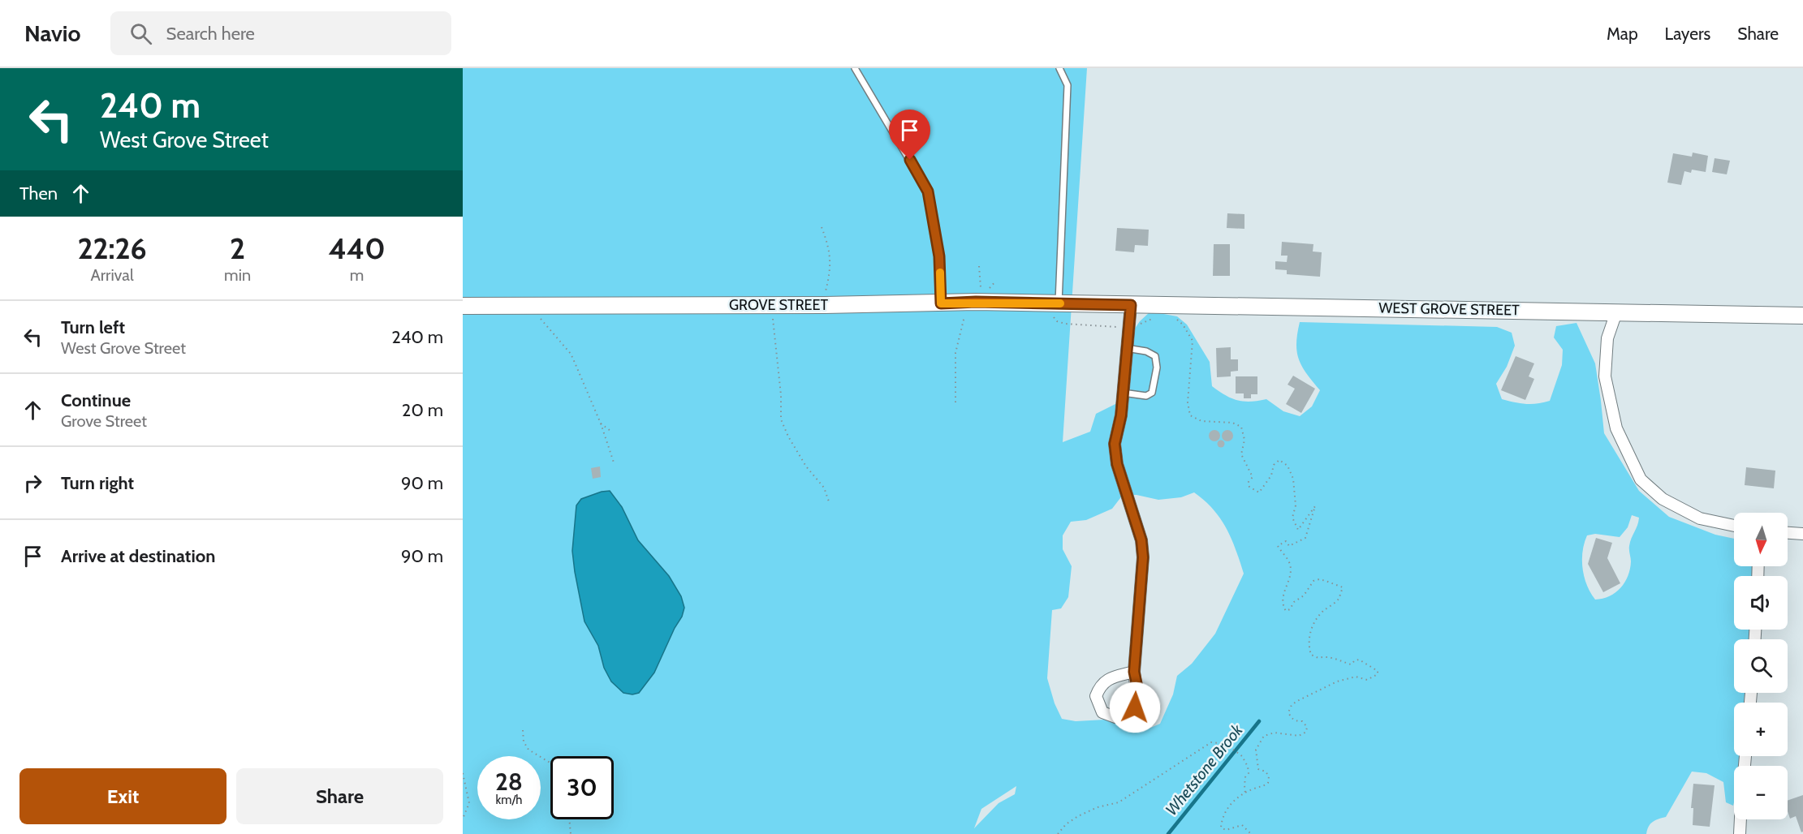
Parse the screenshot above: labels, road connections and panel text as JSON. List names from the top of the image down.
{
  "streets": {
    "main road": ["GROVE STREET", "WEST GROVE STREET"]
  },
  "crossings": [
    ["GROVE STREET", "WEST GROVE STREET"]
  ],
  "water": ["Whetstone Brook"],
  "north": "bottom",
  "page": {
    "header": "Navio",
    "search": "Search here",
    "nav": ["Map", "Layers", "Share"],
    "turn": ["240 m", "West Grove Street"],
    "then": "Then",
    "eta": [
      "22:26",
      "Arrival",
      "2",
      "min",
      "440",
      "m"
    ],
    "list": [
      {
        "name": "Turn left",
        "note": "West Grove Street",
        "value": "240 m"
      },
      {
        "name": "Continue",
        "note": "Grove Street",
        "value": "20 m"
      },
      {
        "name": "Turn right",
        "value": "90 m"
      },
      {
        "name": "Arrive at destination",
        "value": "90 m"
      }
    ],
    "map_buttons": ["+", "−"],
    "speed": "28 km/h",
    "limit": "30",
    "buttons": ["Exit", "Share"]
  }
}
